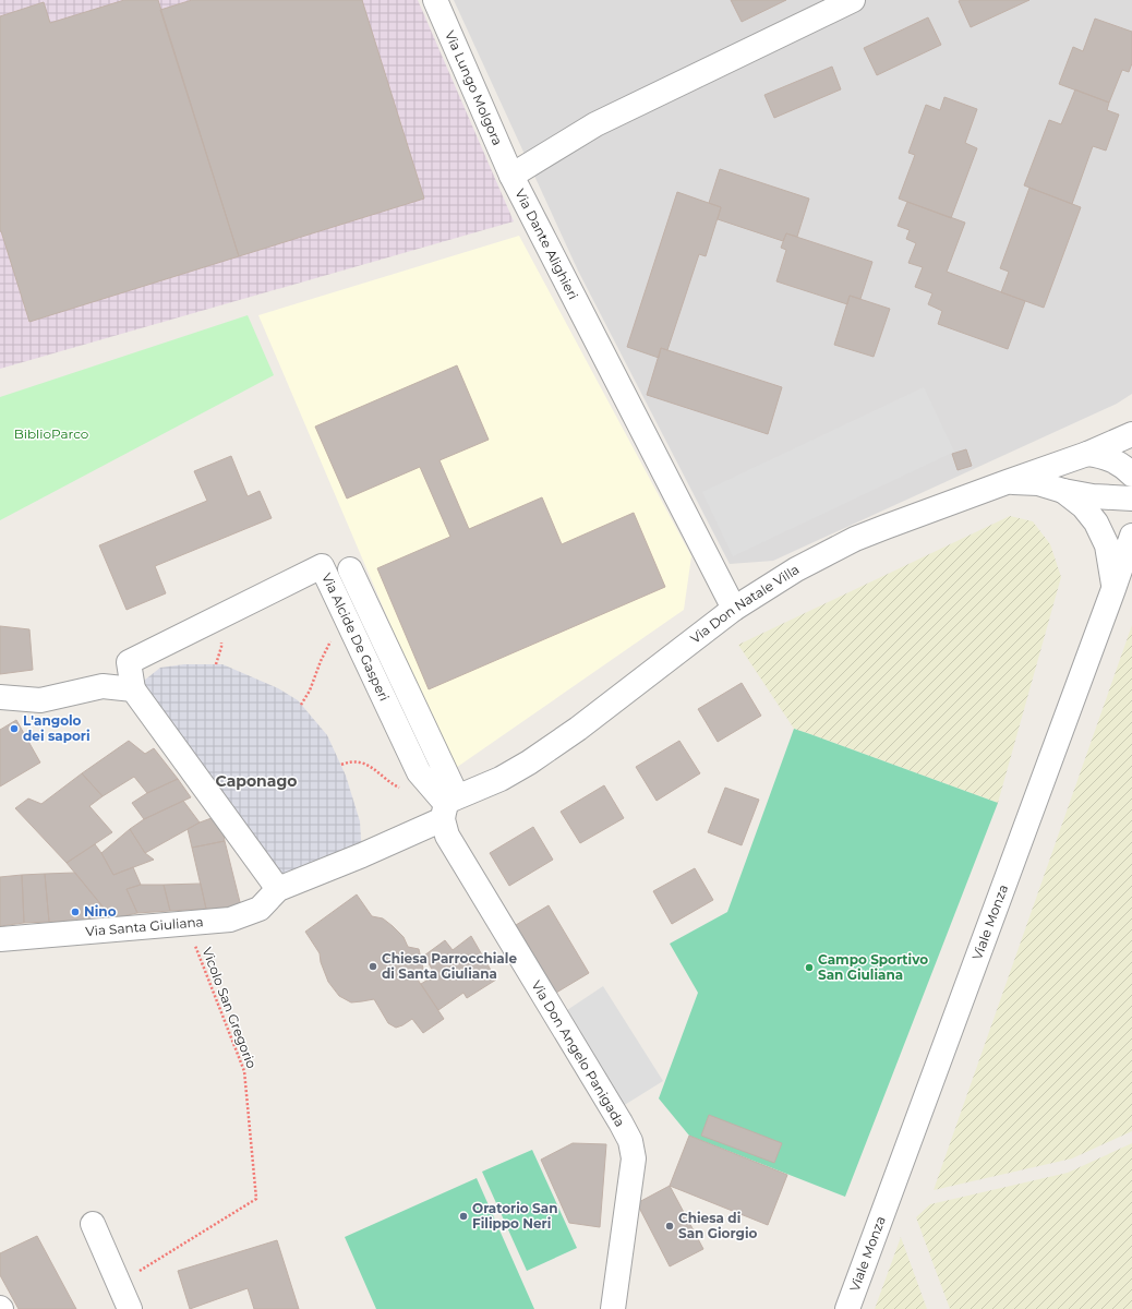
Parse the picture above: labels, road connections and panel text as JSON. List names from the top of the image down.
{
  "streets": {
    "street": [
      "Via Lungo Molgora",
      "Via Dante Alighieri",
      "Via Don Natale Villa",
      "Via Alcide De Gasperi",
      "Viale Monza",
      "Via Santa Giuliana",
      "Via Don Angelo Panigada"
    ],
    "path": ["Vicolo San Gregorio"]
  },
  "crossings": [
    ["Via Lungo Molgora", "Via Dante Alighieri"],
    ["Via Dante Alighieri", "Via Don Natale Villa"],
    ["Via Don Natale Villa", "Via Alcide De Gasperi"],
    ["Via Don Natale Villa", "Via Santa Giuliana"],
    ["Via Don Natale Villa", "Via Don Angelo Panigada"],
    ["Via Alcide De Gasperi", "Via Santa Giuliana"],
    ["Via Alcide De Gasperi", "Via Don Angelo Panigada"],
    ["Via Santa Giuliana", "Vicolo San Gregorio"]
  ],
  "districts": ["Caponago"],
  "parks": ["BiblioParco"],
  "places": [
    "L'angolo dei sapori",
    "Nino",
    "Chiesa Parrocchiale di Santa Giuliana",
    "Campo Sportivo San Giuliana",
    "Oratorio San Filippo Neri",
    "Chiesa di San Giorgio"
  ]
}
